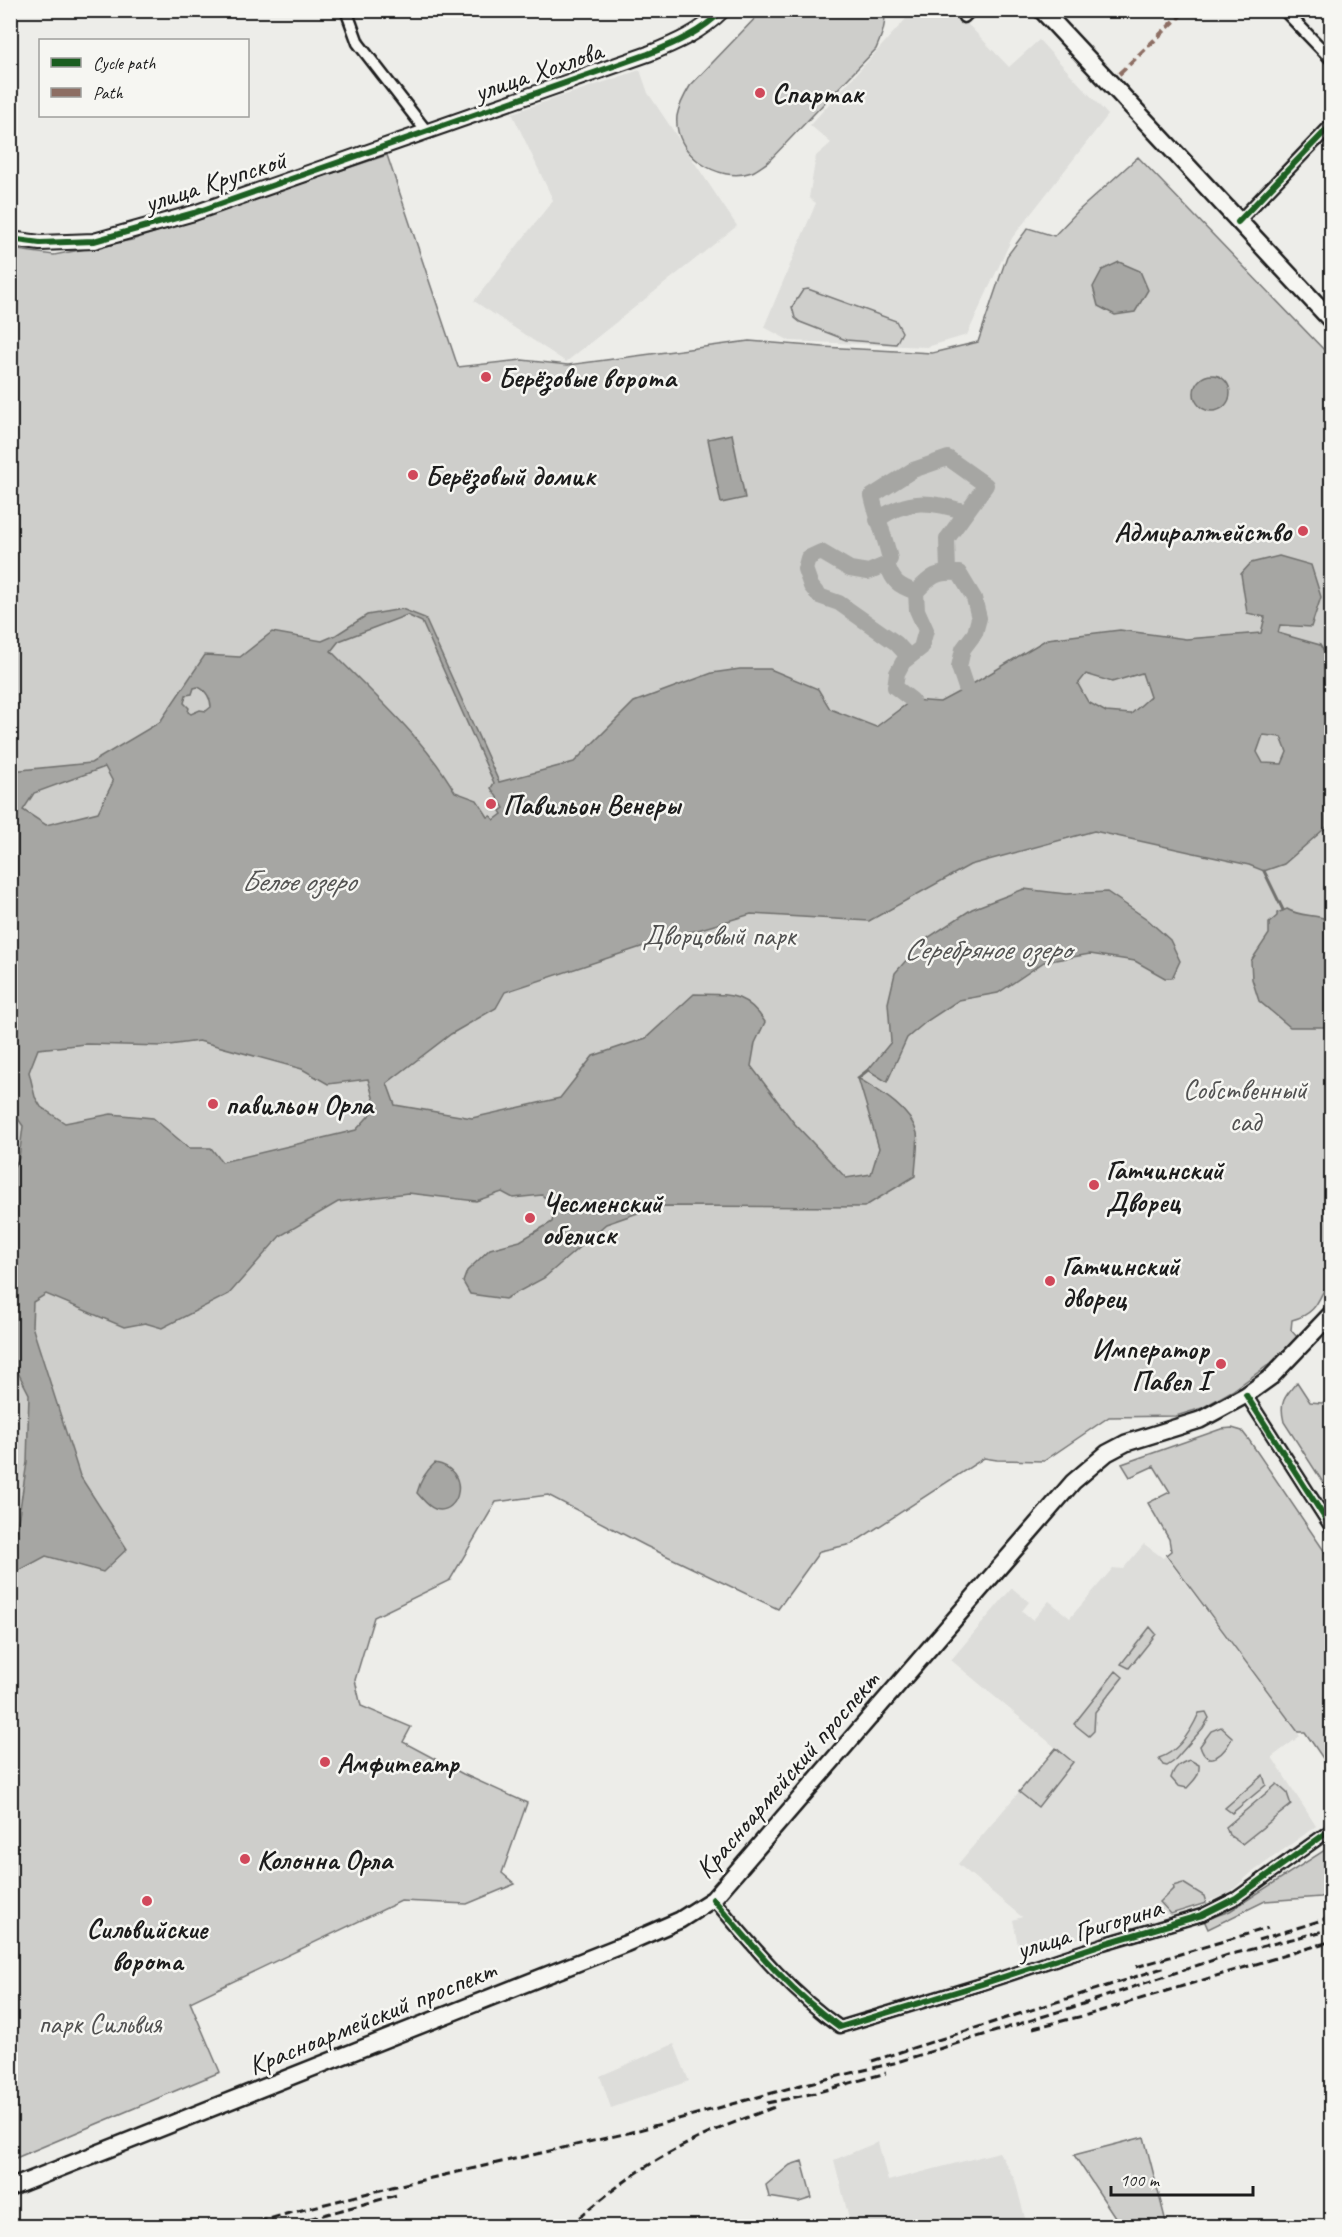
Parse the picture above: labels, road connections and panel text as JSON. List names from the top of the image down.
{
  "streets": {
    "main road": ["Красноармейский проспект"],
    "street": ["улица Хохлова", "улица Крупской", "улица Григорина"]
  },
  "crossings": [
    ["улица Хохлова", "улица Крупской"],
    ["Красноармейский проспект", "улица Григорина"]
  ],
  "water": ["Белое озеро", "Серебряное озеро"],
  "parks": ["Дворцовый парк", "Собственный сад", "парк Сильвия"],
  "places": [
    "Спартак",
    "Берёзовые ворота",
    "Берёзовый домик",
    "Адмиралтейство",
    "Павильон Венеры",
    "павильон Орла",
    "Гатчинский Дворец",
    "Чесменский обелиск",
    "Гатчинский дворец",
    "Император Павел I",
    "Амфитеатр",
    "Колонна Орла",
    "Сильвийские ворота"
  ],
  "legend": ["Cycle path", "Path"],
  "scale_bar": "100 m"
}
